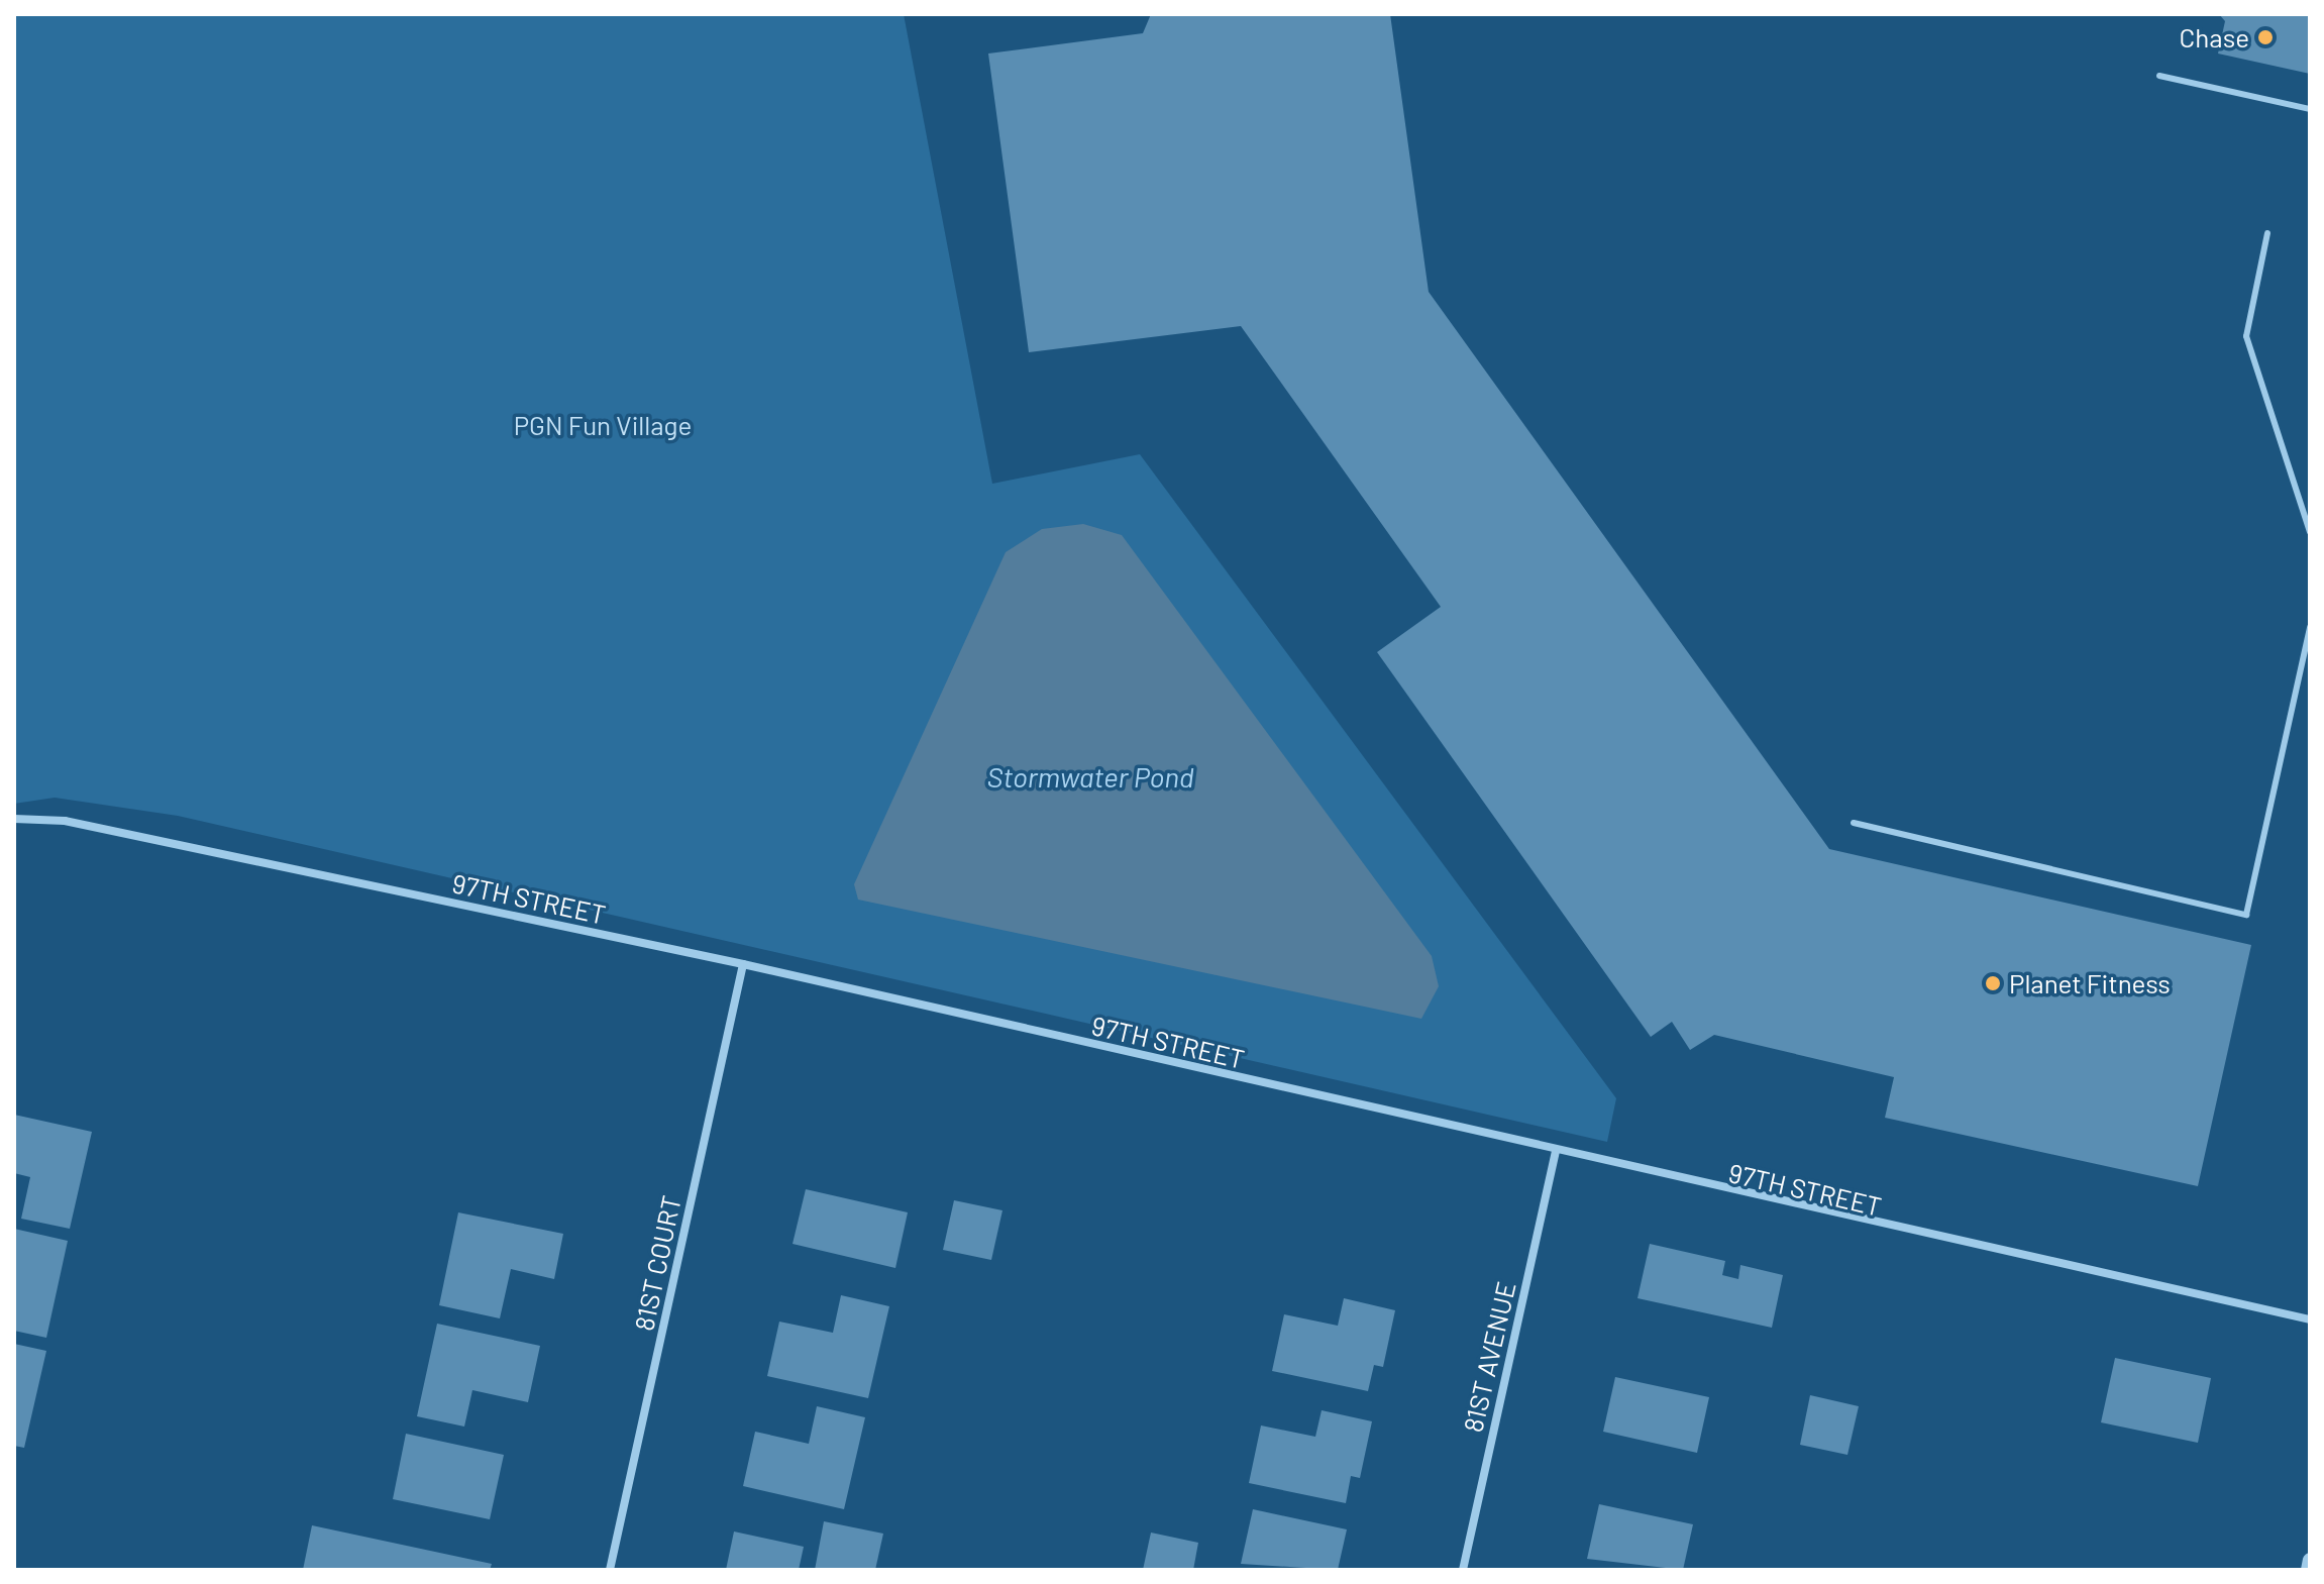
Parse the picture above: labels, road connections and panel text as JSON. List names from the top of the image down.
{
  "streets": {
    "street": ["97TH STREET", "81ST COURT", "81ST AVENUE"]
  },
  "crossings": [
    ["97TH STREET", "81ST COURT"],
    ["97TH STREET", "81ST AVENUE"]
  ],
  "water": ["Stormwater Pond"],
  "parks": ["PGN Fun Village"],
  "places": ["Chase", "Planet Fitness"]
}
